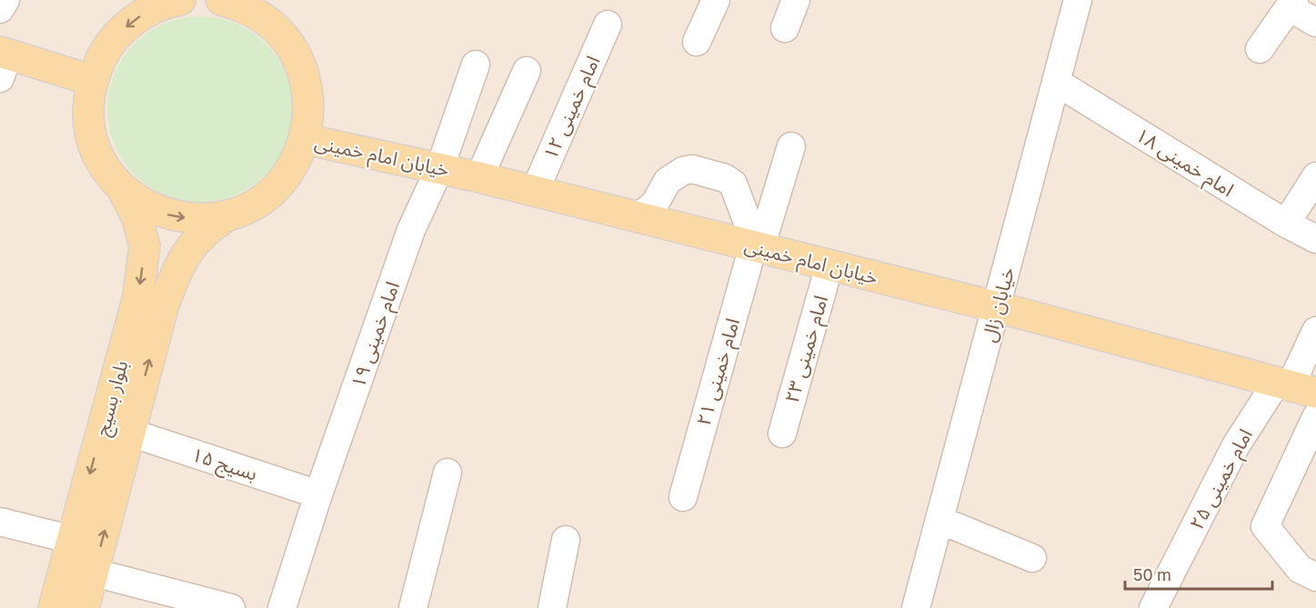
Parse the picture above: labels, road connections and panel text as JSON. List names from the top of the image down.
{
  "streets": {
    "main road": ["خیابان امام خمینی", "بلوار بسیج"],
    "street": [
      "امام خمینی ۱۲",
      "امام خمینی ۱۸",
      "خیابان زال",
      "امام خمینی ۱۹",
      "امام خمینی ۲۳",
      "امام خمینی ۲۱",
      "بسیج ۱۵",
      "امام خمینی ۲۵"
    ]
  },
  "crossings": [
    ["امام خمینی ۱۲", "خیابان امام خمینی"],
    ["خیابان امام خمینی", "خیابان زال"],
    ["خیابان امام خمینی", "امام خمینی ۱۹"],
    ["خیابان امام خمینی", "امام خمینی ۲۳"],
    ["خیابان امام خمینی", "امام خمینی ۲۱"],
    ["خیابان امام خمینی", "امام خمینی ۲۵"],
    ["امام خمینی ۱۸", "خیابان زال"],
    ["امام خمینی ۱۹", "بسیج ۱۵"],
    ["بلوار بسیج", "بسیج ۱۵"]
  ],
  "scale_bar": "50 m"
}
